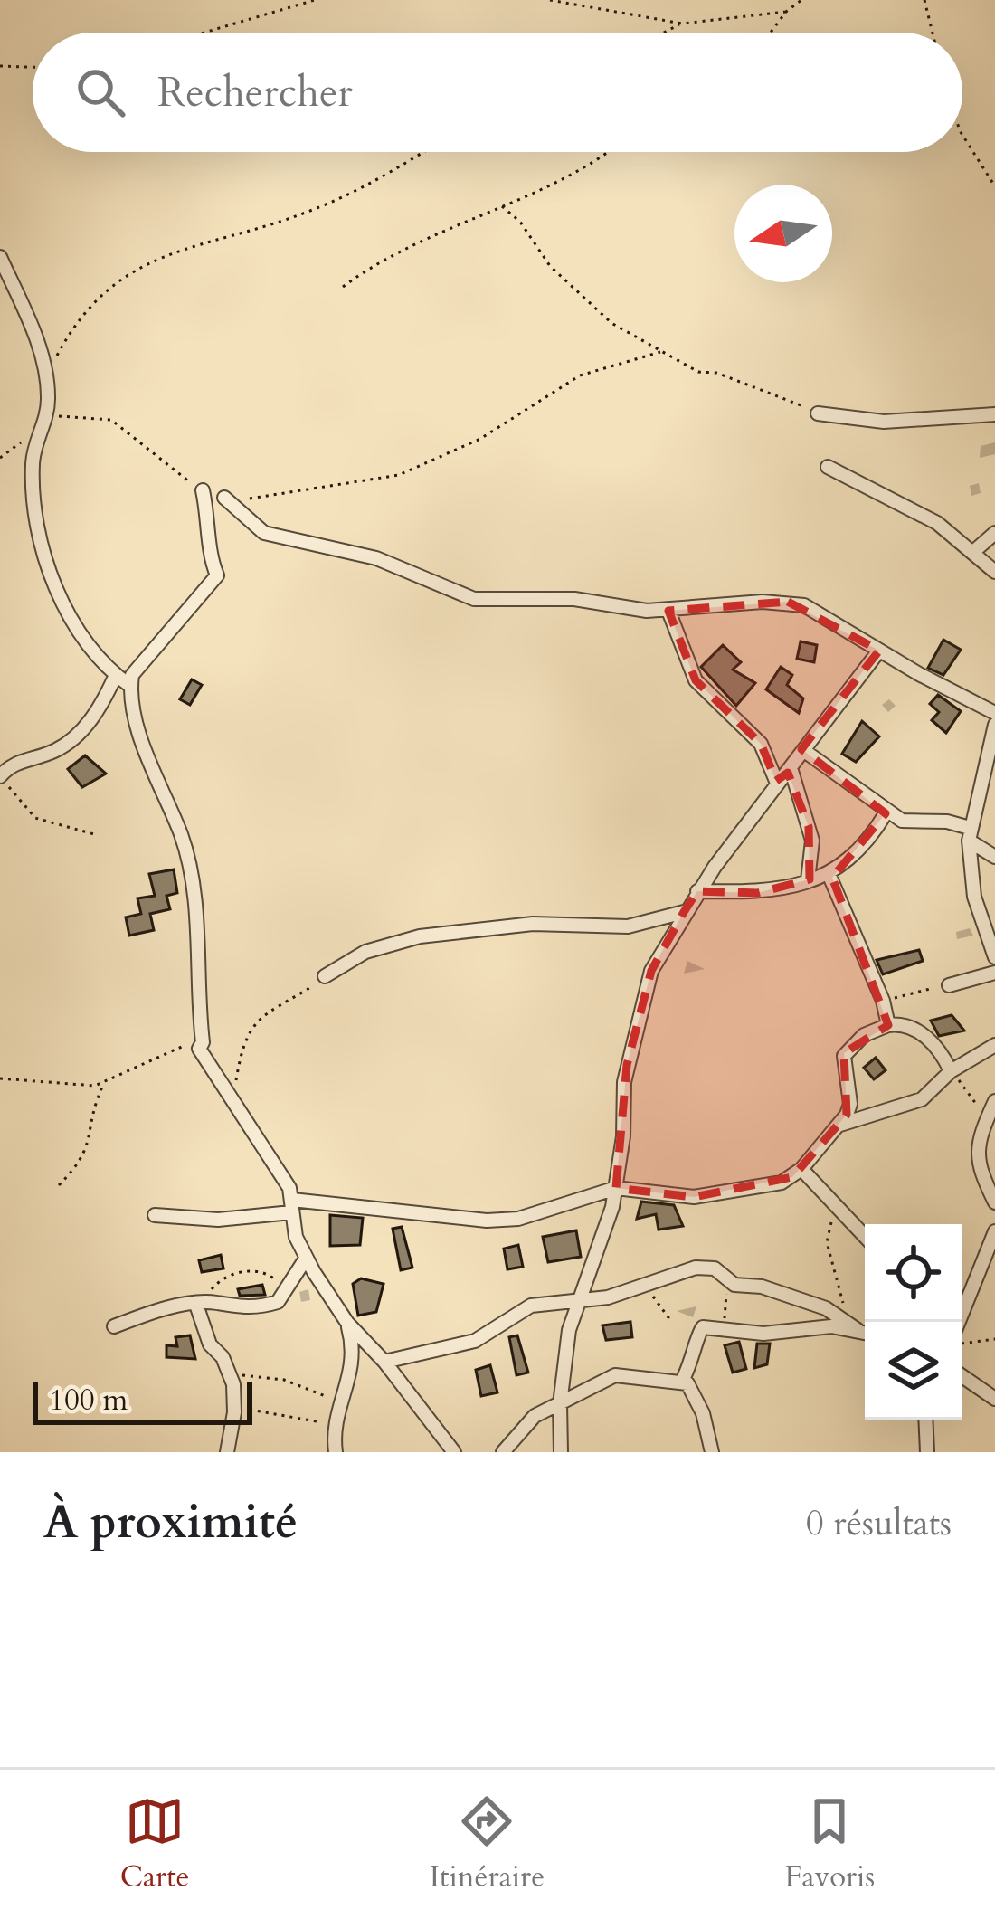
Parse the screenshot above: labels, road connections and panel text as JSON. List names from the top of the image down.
{
  "scale_bar": "100 m",
  "north": "left",
  "page": {
    "search": "Rechercher",
    "scale": "100 m",
    "heading": ["À proximité", "0 résultats"],
    "nav": ["Carte", "Itinéraire", "Favoris"]
  }
}
